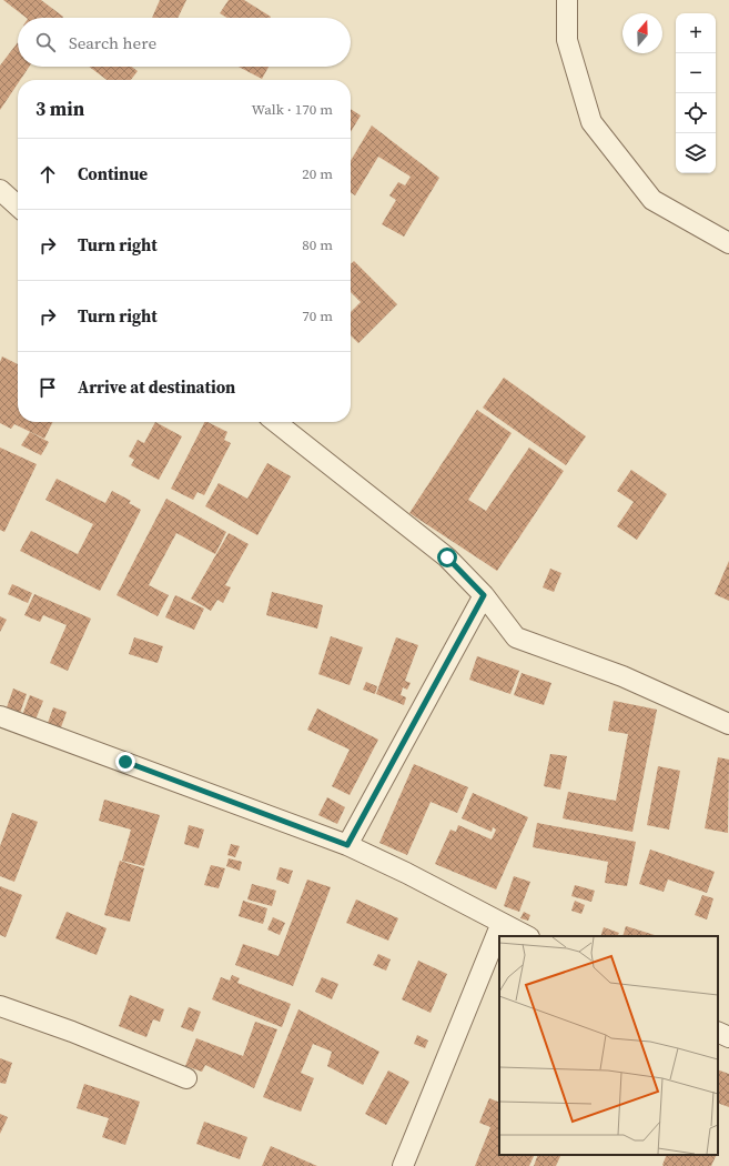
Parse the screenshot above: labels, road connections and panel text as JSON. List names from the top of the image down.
{
  "north": "top",
  "page": {
    "map_buttons": ["+", "−"],
    "search": "Search here",
    "heading": ["3 min", "Walk · 170 m"],
    "list": [
      ["Continue", "20 m"],
      ["Turn right", "80 m"],
      ["Turn right", "70 m"],
      "Arrive at destination"
    ]
  }
}
